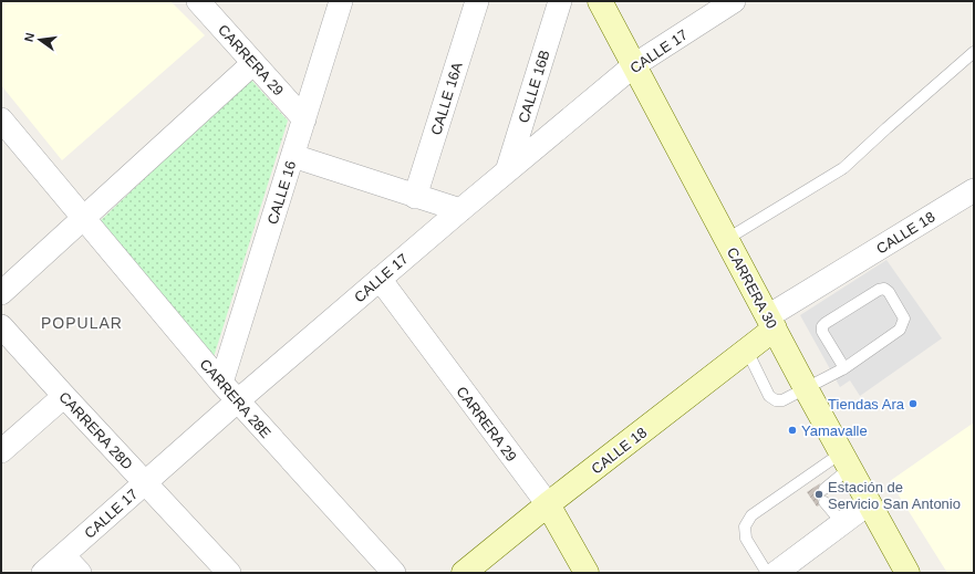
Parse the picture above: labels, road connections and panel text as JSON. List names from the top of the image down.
{
  "streets": {
    "main road": ["CARRERA 29", "CALLE 18", "CARRERA 30"],
    "street": [
      "CALLE 17",
      "CALLE 16B",
      "CALLE 16A",
      "CALLE 16",
      "CARRERA 28E",
      "CARRERA 28D"
    ]
  },
  "crossings": [
    ["CALLE 17", "CARRERA 29"],
    ["CALLE 17", "CALLE 16B"],
    ["CALLE 17", "CARRERA 30"],
    ["CALLE 17", "CARRERA 28E"],
    ["CALLE 17", "CARRERA 28D"],
    ["CARRERA 29", "CALLE 16"],
    ["CARRERA 29", "CALLE 18"],
    ["CALLE 16", "CARRERA 28E"],
    ["CALLE 18", "CARRERA 30"]
  ],
  "districts": ["POPULAR"],
  "places": ["Tiendas Ara", "Yamavalle", "Estación de Servicio San Antonio"],
  "north": "left"
}
